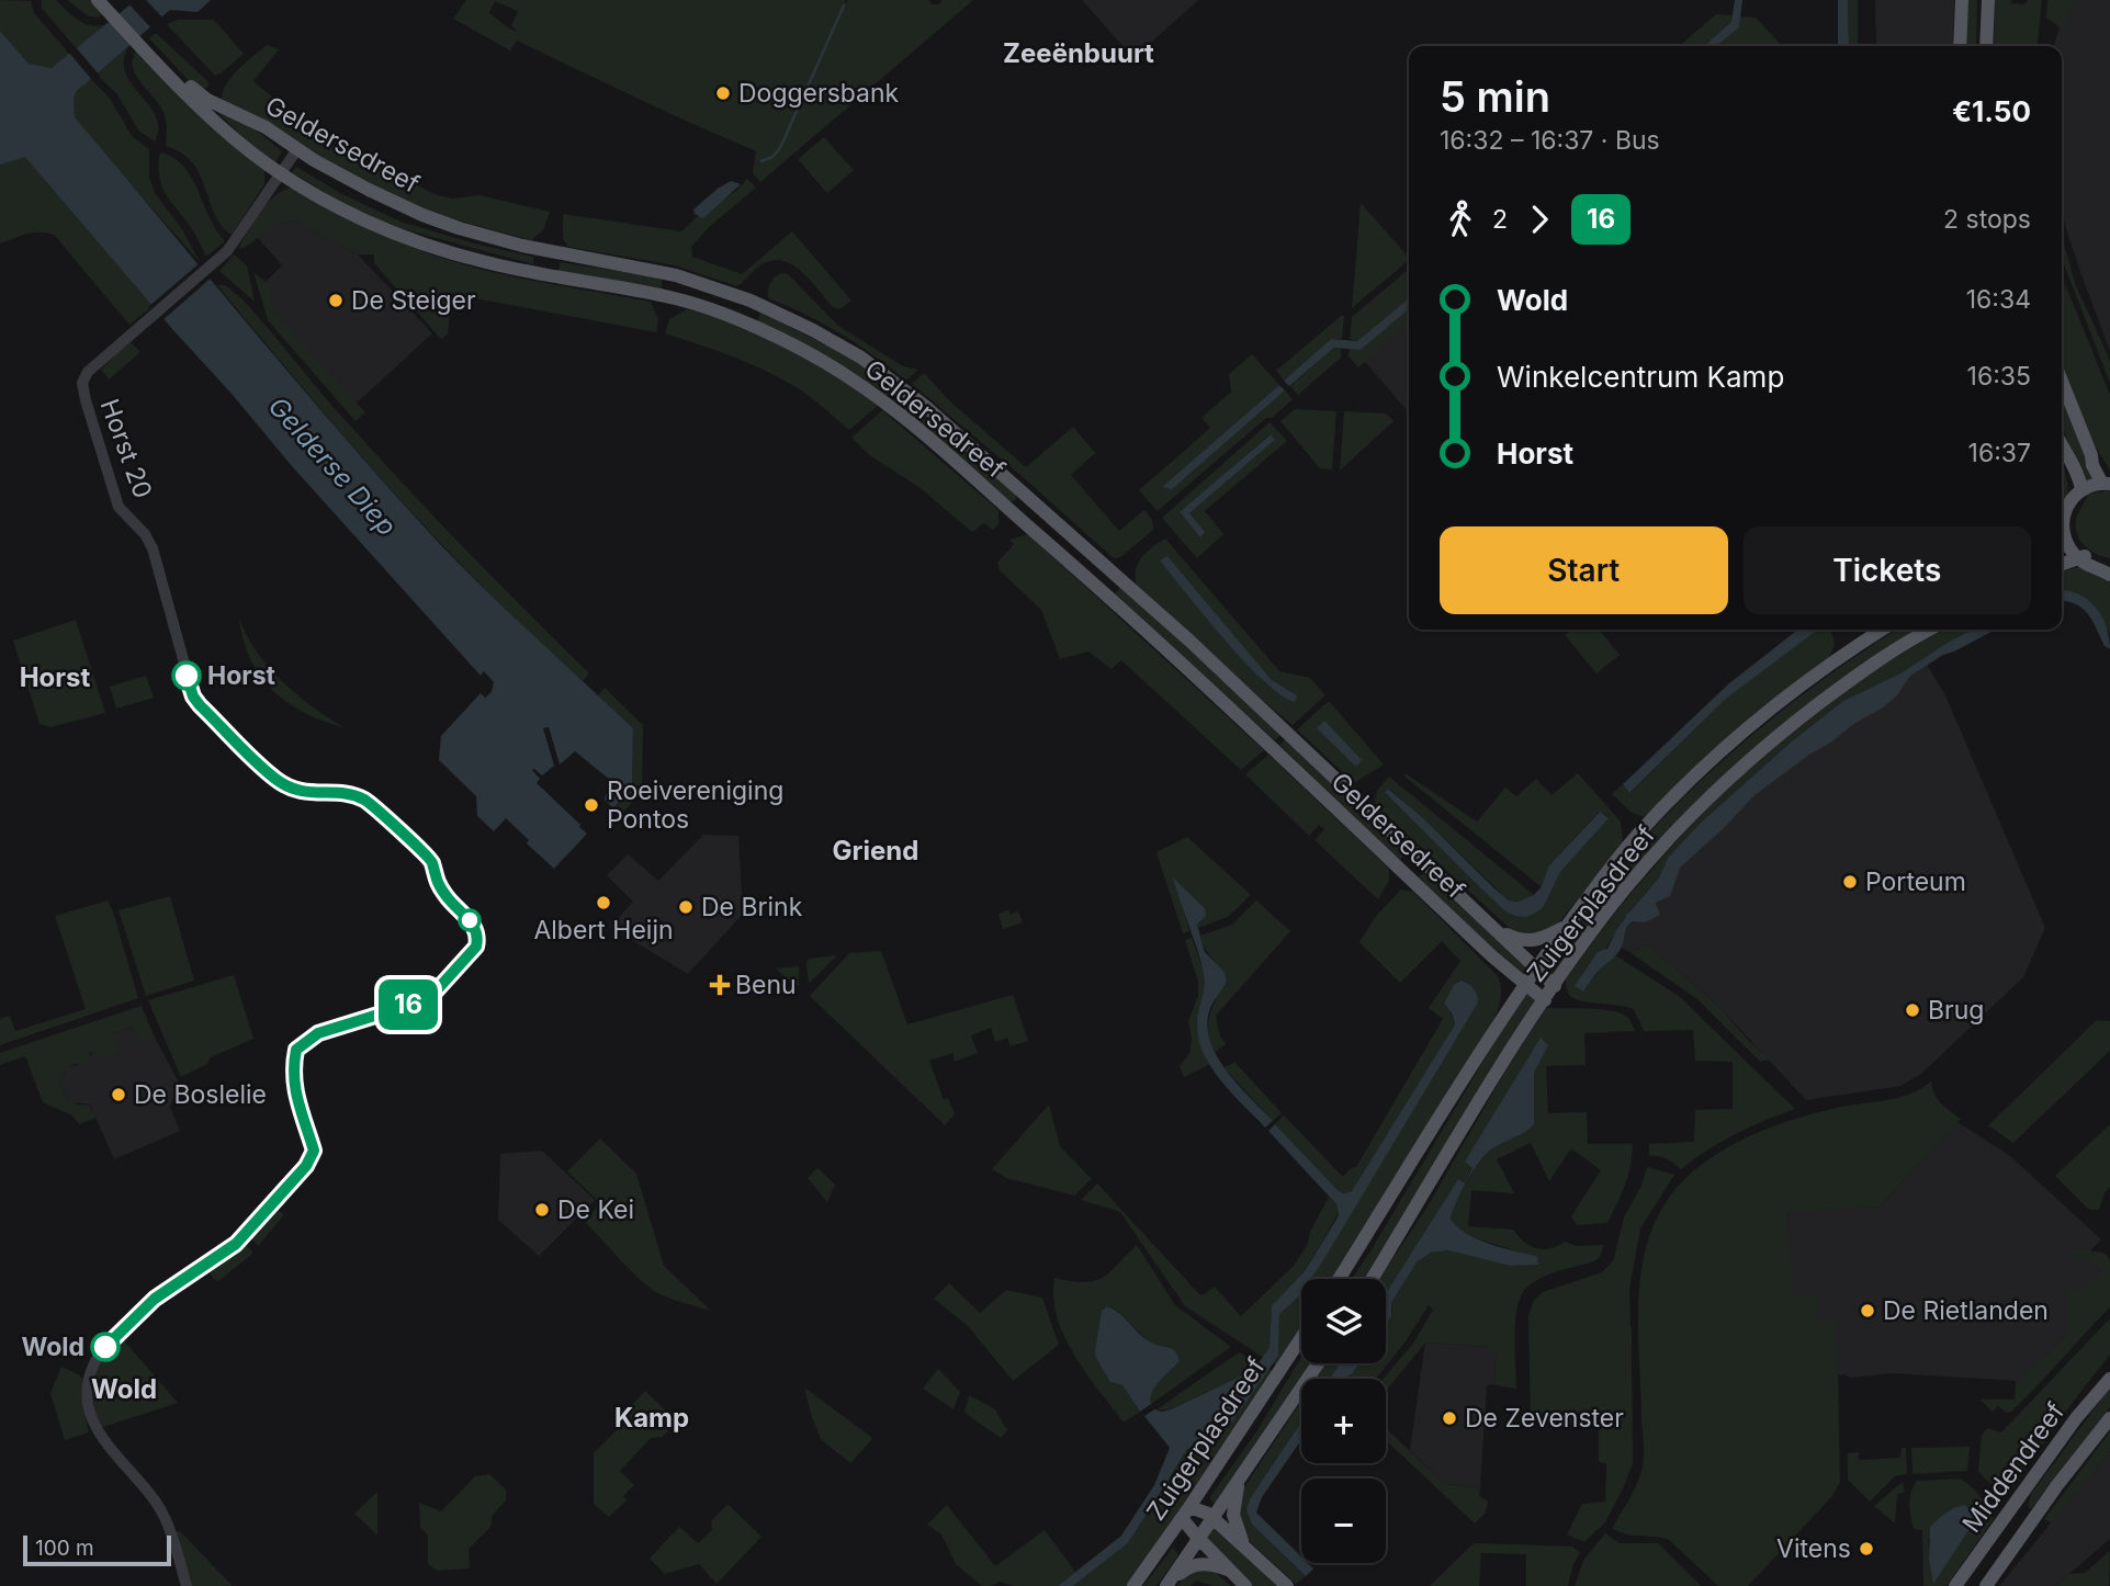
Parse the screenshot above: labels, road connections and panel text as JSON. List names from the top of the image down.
{
  "streets": {
    "main road": ["Geldersedreef", "Zuigerplasdreef", "Middendreef"],
    "street": ["Horst 20"]
  },
  "crossings": [
    ["Geldersedreef", "Horst 20"],
    ["Geldersedreef", "Zuigerplasdreef"]
  ],
  "districts": [
    "Zeeënbuurt",
    "Horst",
    "Griend",
    "Wold",
    "Kamp"
  ],
  "water": ["Gelderse Diep"],
  "places": {
    "other": [
      "Doggersbank",
      "De Steiger",
      "Horst",
      "Roeivereniging Pontos",
      "Porteum",
      "Albert Heijn",
      "De Brink",
      "Brug",
      "De Boslelie",
      "De Kei",
      "De Rietlanden",
      "Wold",
      "De Zevenster",
      "Vitens"
    ],
    "health": ["Benu"]
  },
  "lines": ["bus line 16"],
  "scale_bar": "100 m",
  "page": {
    "on_map": "16",
    "heading": ["5 min", "16:32 – 16:37 · Bus", "€1.50"],
    "legs": ["2", "16", "2 stops"],
    "list": [
      {
        "name": "Wold",
        "value": "16:34"
      },
      {
        "name": "Winkelcentrum Kamp",
        "value": "16:35"
      },
      {
        "name": "Horst",
        "value": "16:37"
      }
    ],
    "buttons": ["Start", "Tickets"],
    "map_buttons": ["+", "−"],
    "scale": "100 m"
  }
}
